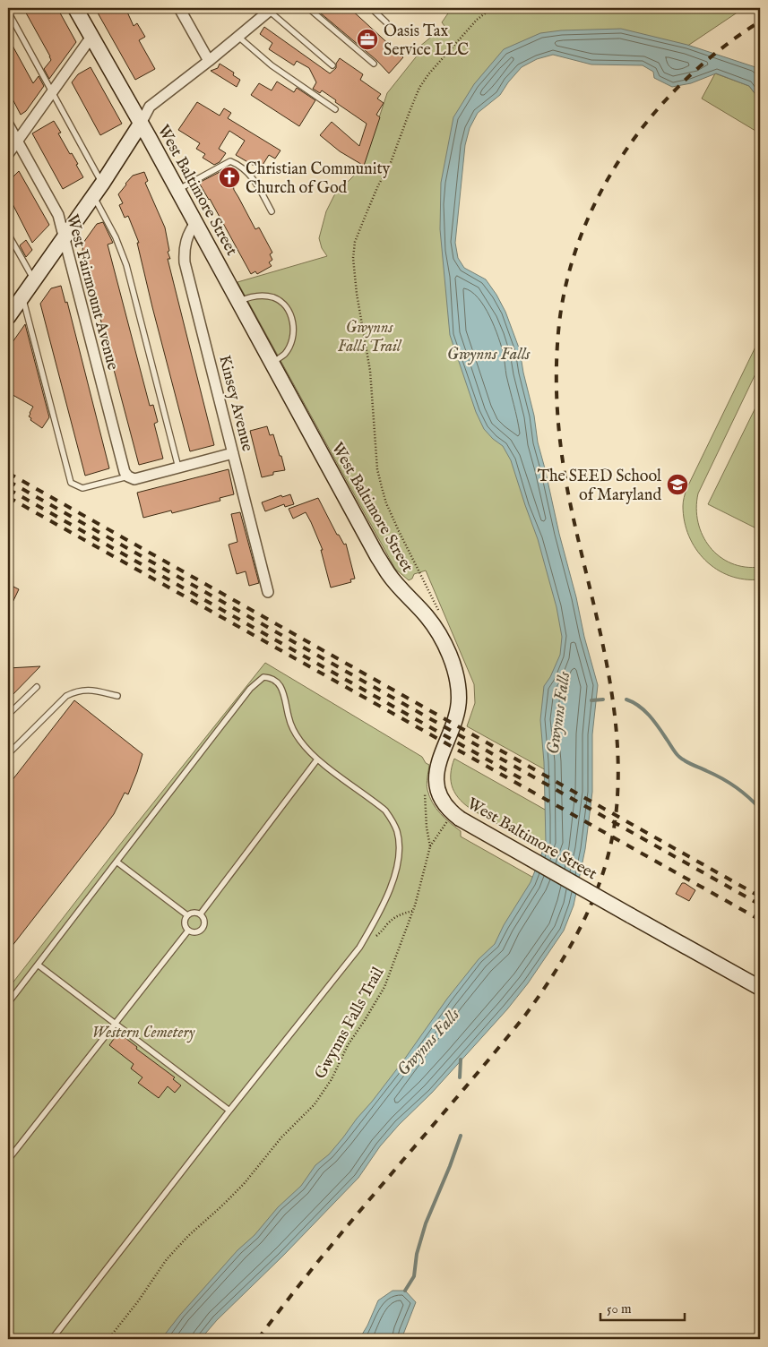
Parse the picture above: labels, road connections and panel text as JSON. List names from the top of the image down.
{
  "streets": {
    "main road": ["West Baltimore Street"],
    "street": ["West Fairmount Avenue", "Kinsey Avenue"],
    "path": ["Gwynns Falls Trail"]
  },
  "crossings": [
    ["West Baltimore Street", "Kinsey Avenue"]
  ],
  "water": ["Gwynns Falls"],
  "parks": ["Gwynns Falls Trail", "Western Cemetery"],
  "places": {
    "office": ["Oasis Tax Service LLC"],
    "church": ["Christian Community Church of God"],
    "school or university": ["The SEED School of Maryland"]
  },
  "scale_bar": "50 m"
}
